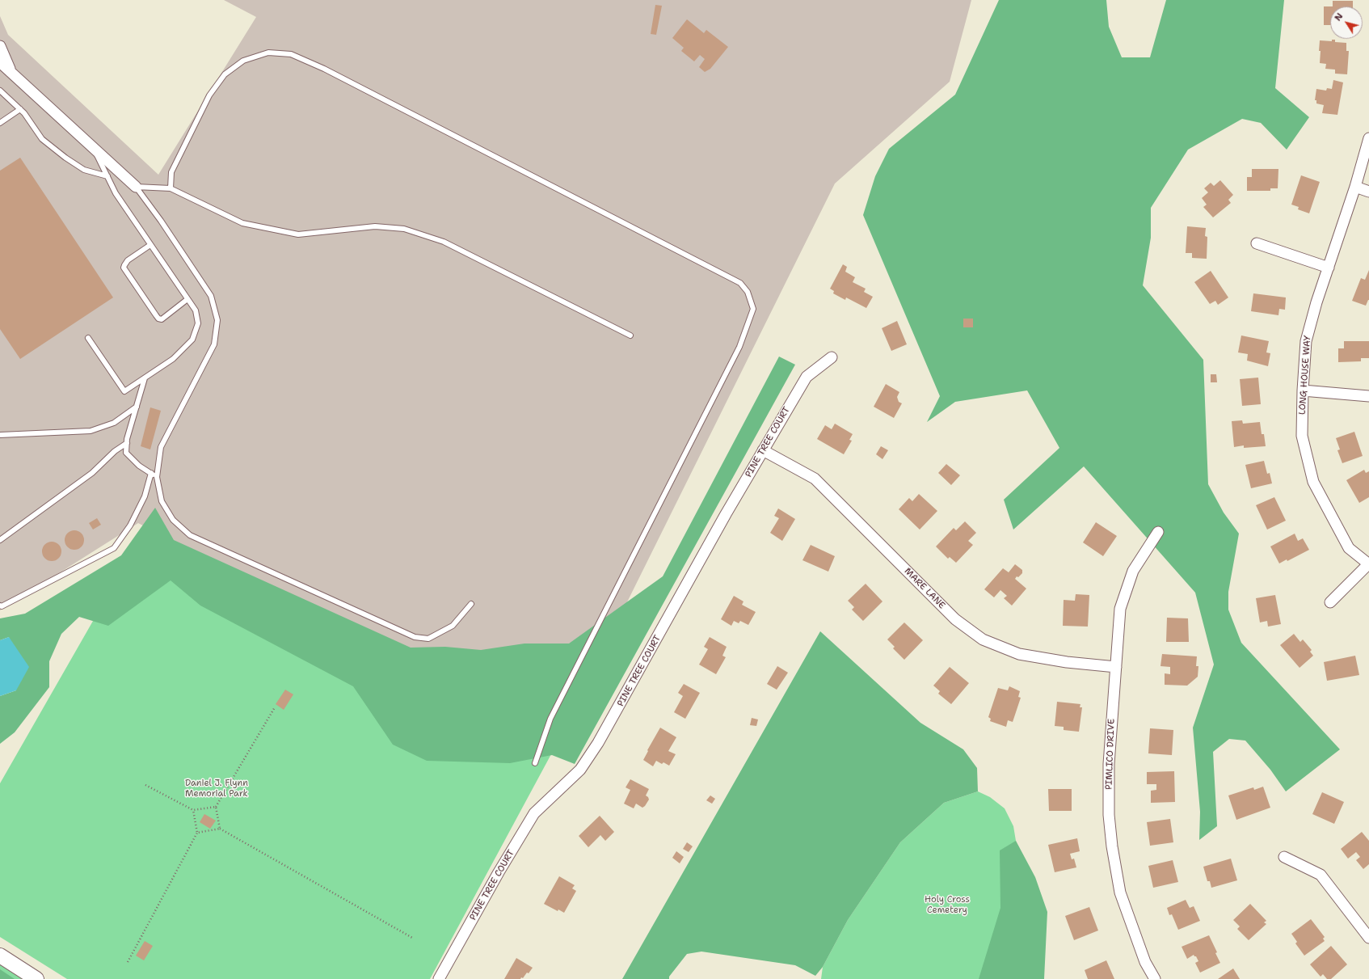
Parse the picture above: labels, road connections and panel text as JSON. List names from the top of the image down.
{
  "streets": {
    "street": [
      "LONG HOUSE WAY",
      "PINE TREE COURT",
      "MARE LANE",
      "PIMLICO DRIVE"
    ]
  },
  "crossings": [
    ["PINE TREE COURT", "MARE LANE"],
    ["MARE LANE", "PIMLICO DRIVE"]
  ],
  "parks": ["Daniel J. Flynn Memorial Park", "Holy Cross Cemetery"],
  "north": "top left"
}
